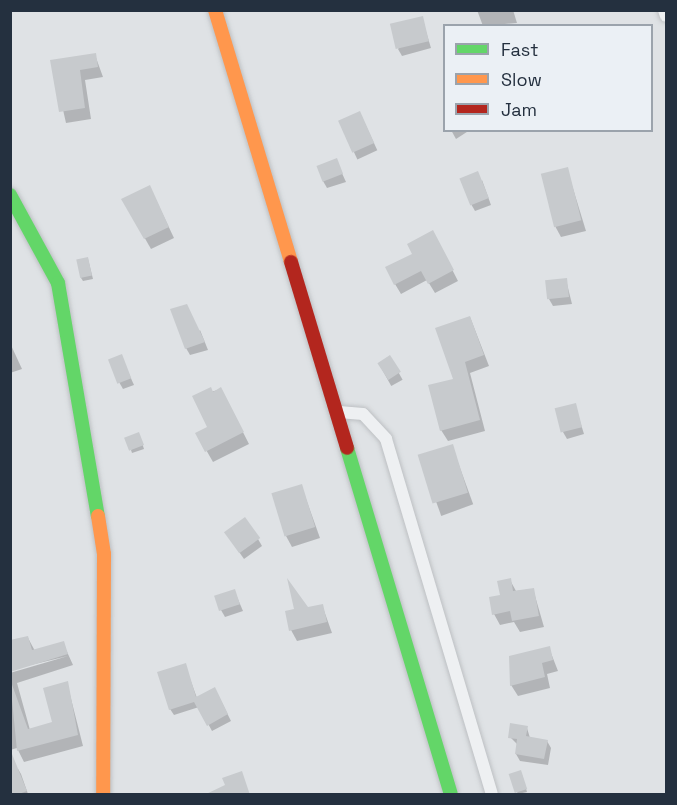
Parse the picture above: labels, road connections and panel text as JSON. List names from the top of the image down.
{
  "legend": ["Fast", "Slow", "Jam"]
}
